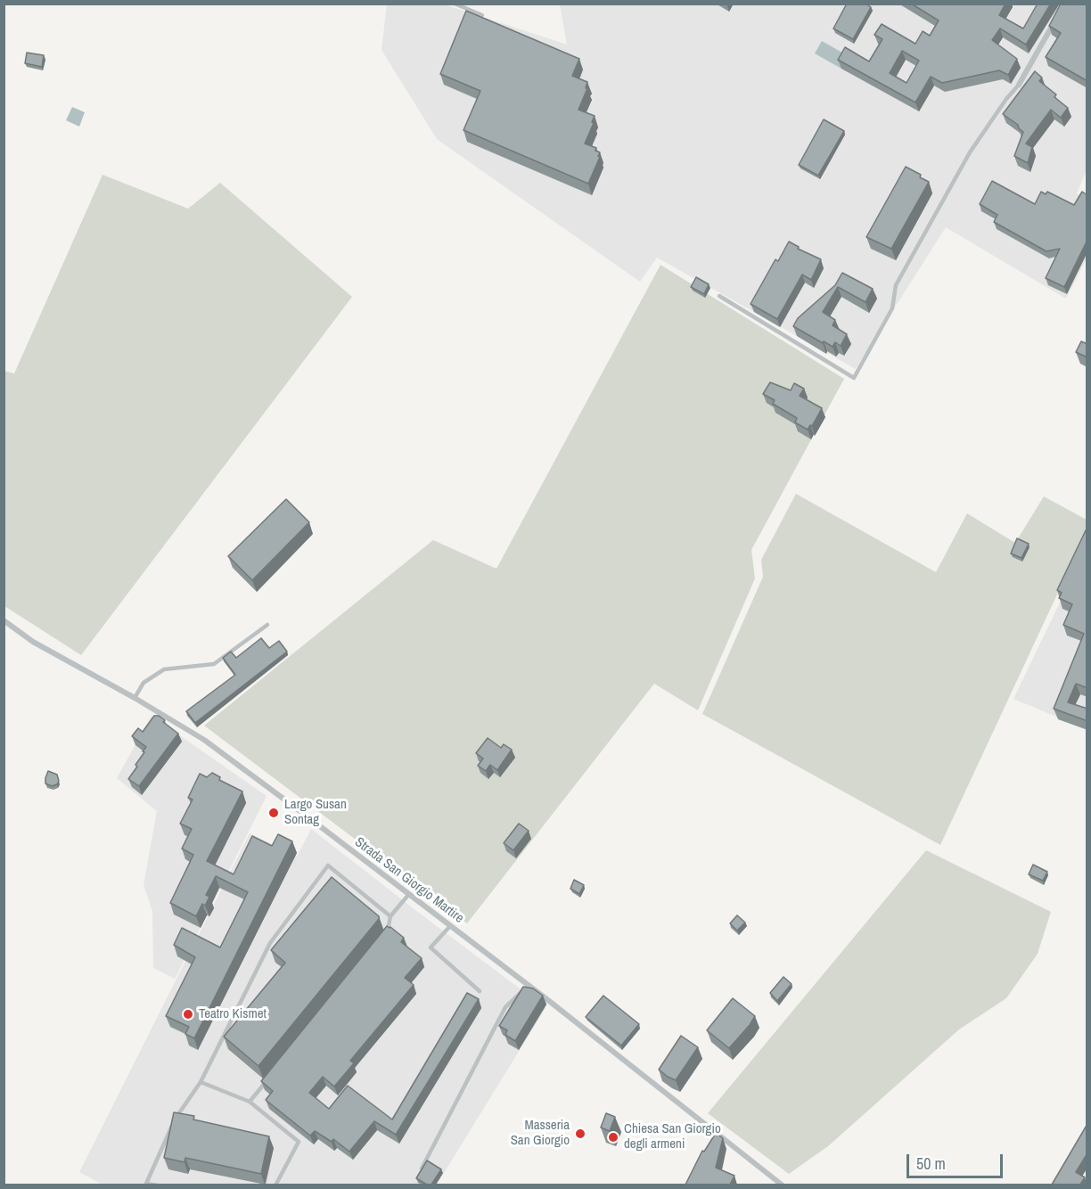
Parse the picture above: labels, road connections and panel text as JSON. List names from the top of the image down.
{
  "streets": {
    "street": ["Strada San Giorgio Martire"]
  },
  "places": [
    "Largo Susan Sontag",
    "Teatro Kismet",
    "Masseria San Giorgio",
    "Chiesa San Giorgio degli armeni"
  ],
  "scale_bar": "50 m"
}
